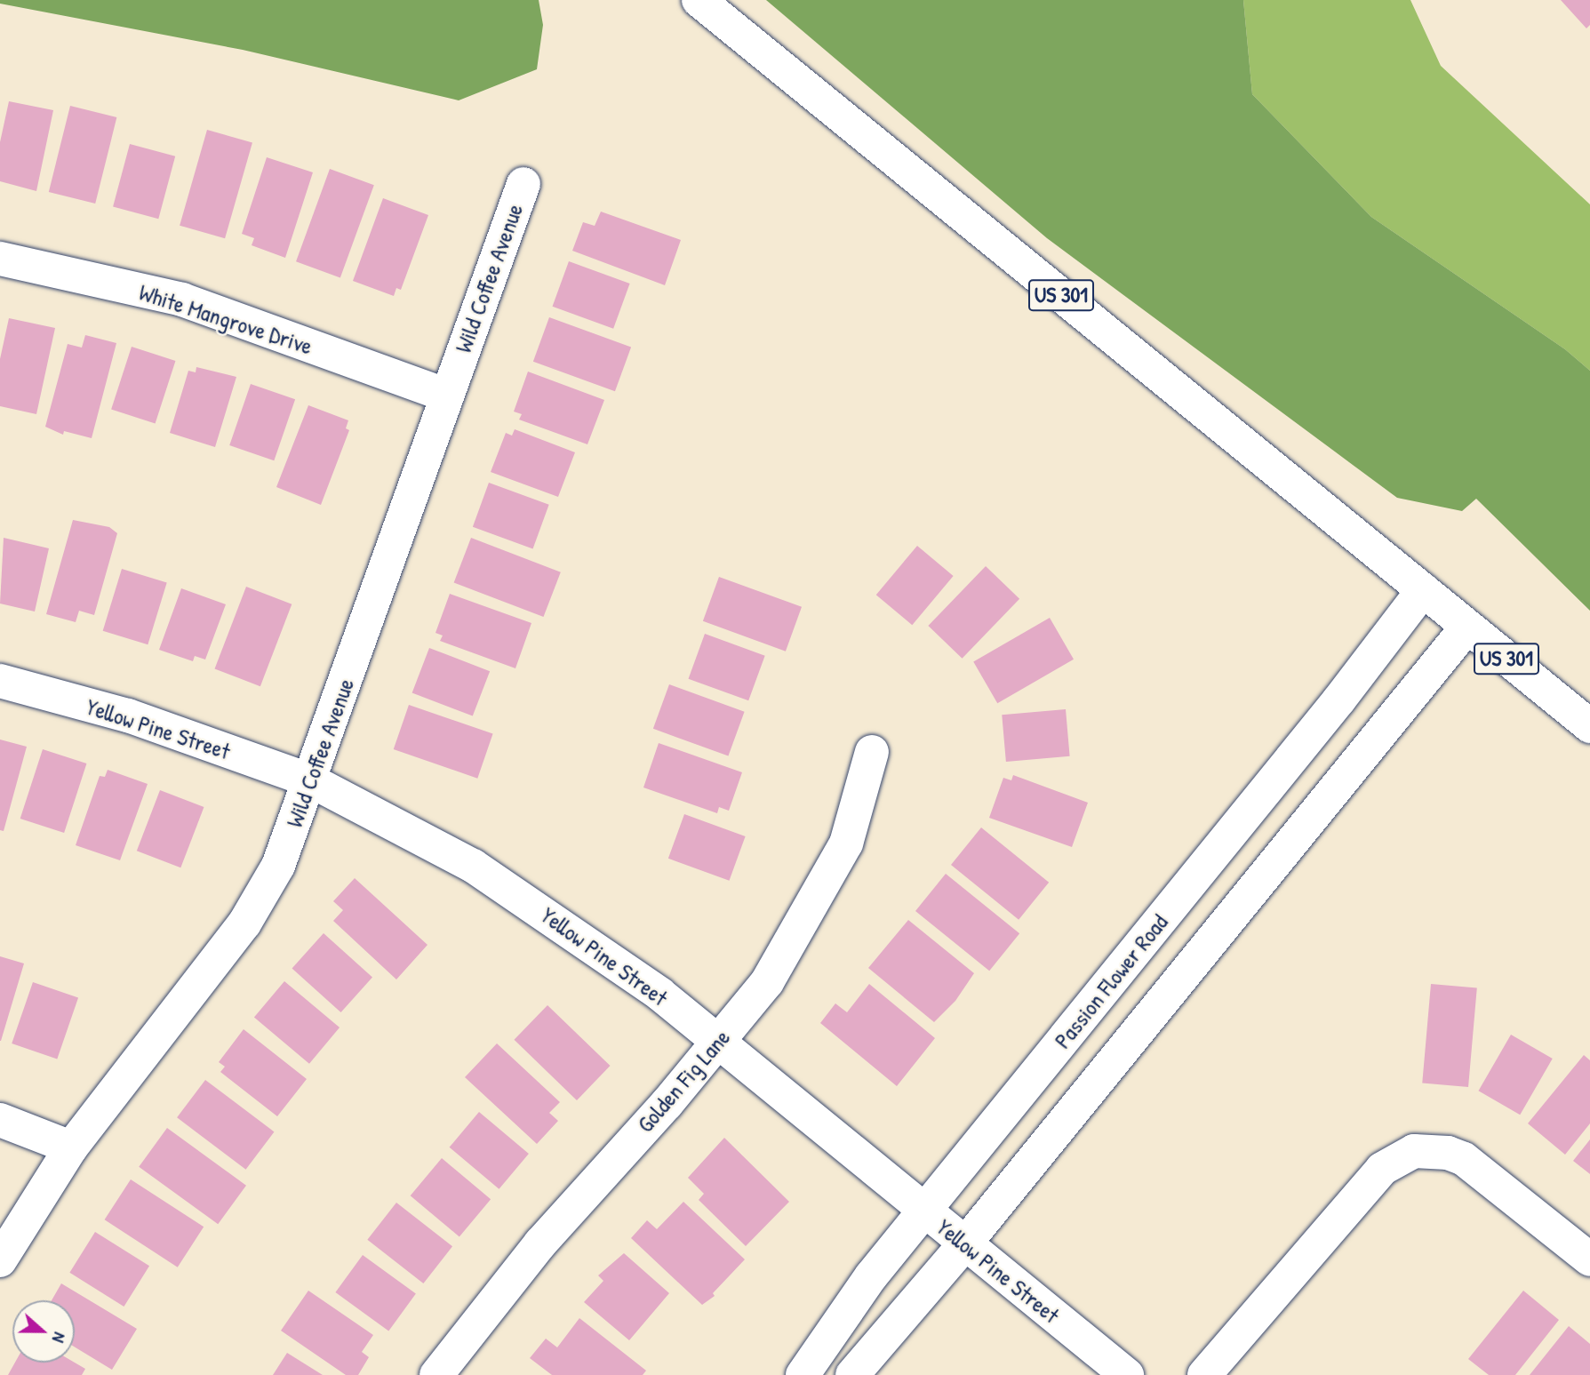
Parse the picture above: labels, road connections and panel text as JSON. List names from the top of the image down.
{
  "streets": {
    "street": [
      "Wild Coffee Avenue",
      "US 301",
      "White Mangrove Drive",
      "Yellow Pine Street",
      "Passion Flower Road",
      "Golden Fig Lane"
    ]
  },
  "crossings": [
    ["Wild Coffee Avenue", "White Mangrove Drive"],
    ["Wild Coffee Avenue", "Yellow Pine Street"],
    ["US 301", "Passion Flower Road"],
    ["Yellow Pine Street", "Passion Flower Road"],
    ["Yellow Pine Street", "Golden Fig Lane"]
  ],
  "north": "right"
}
